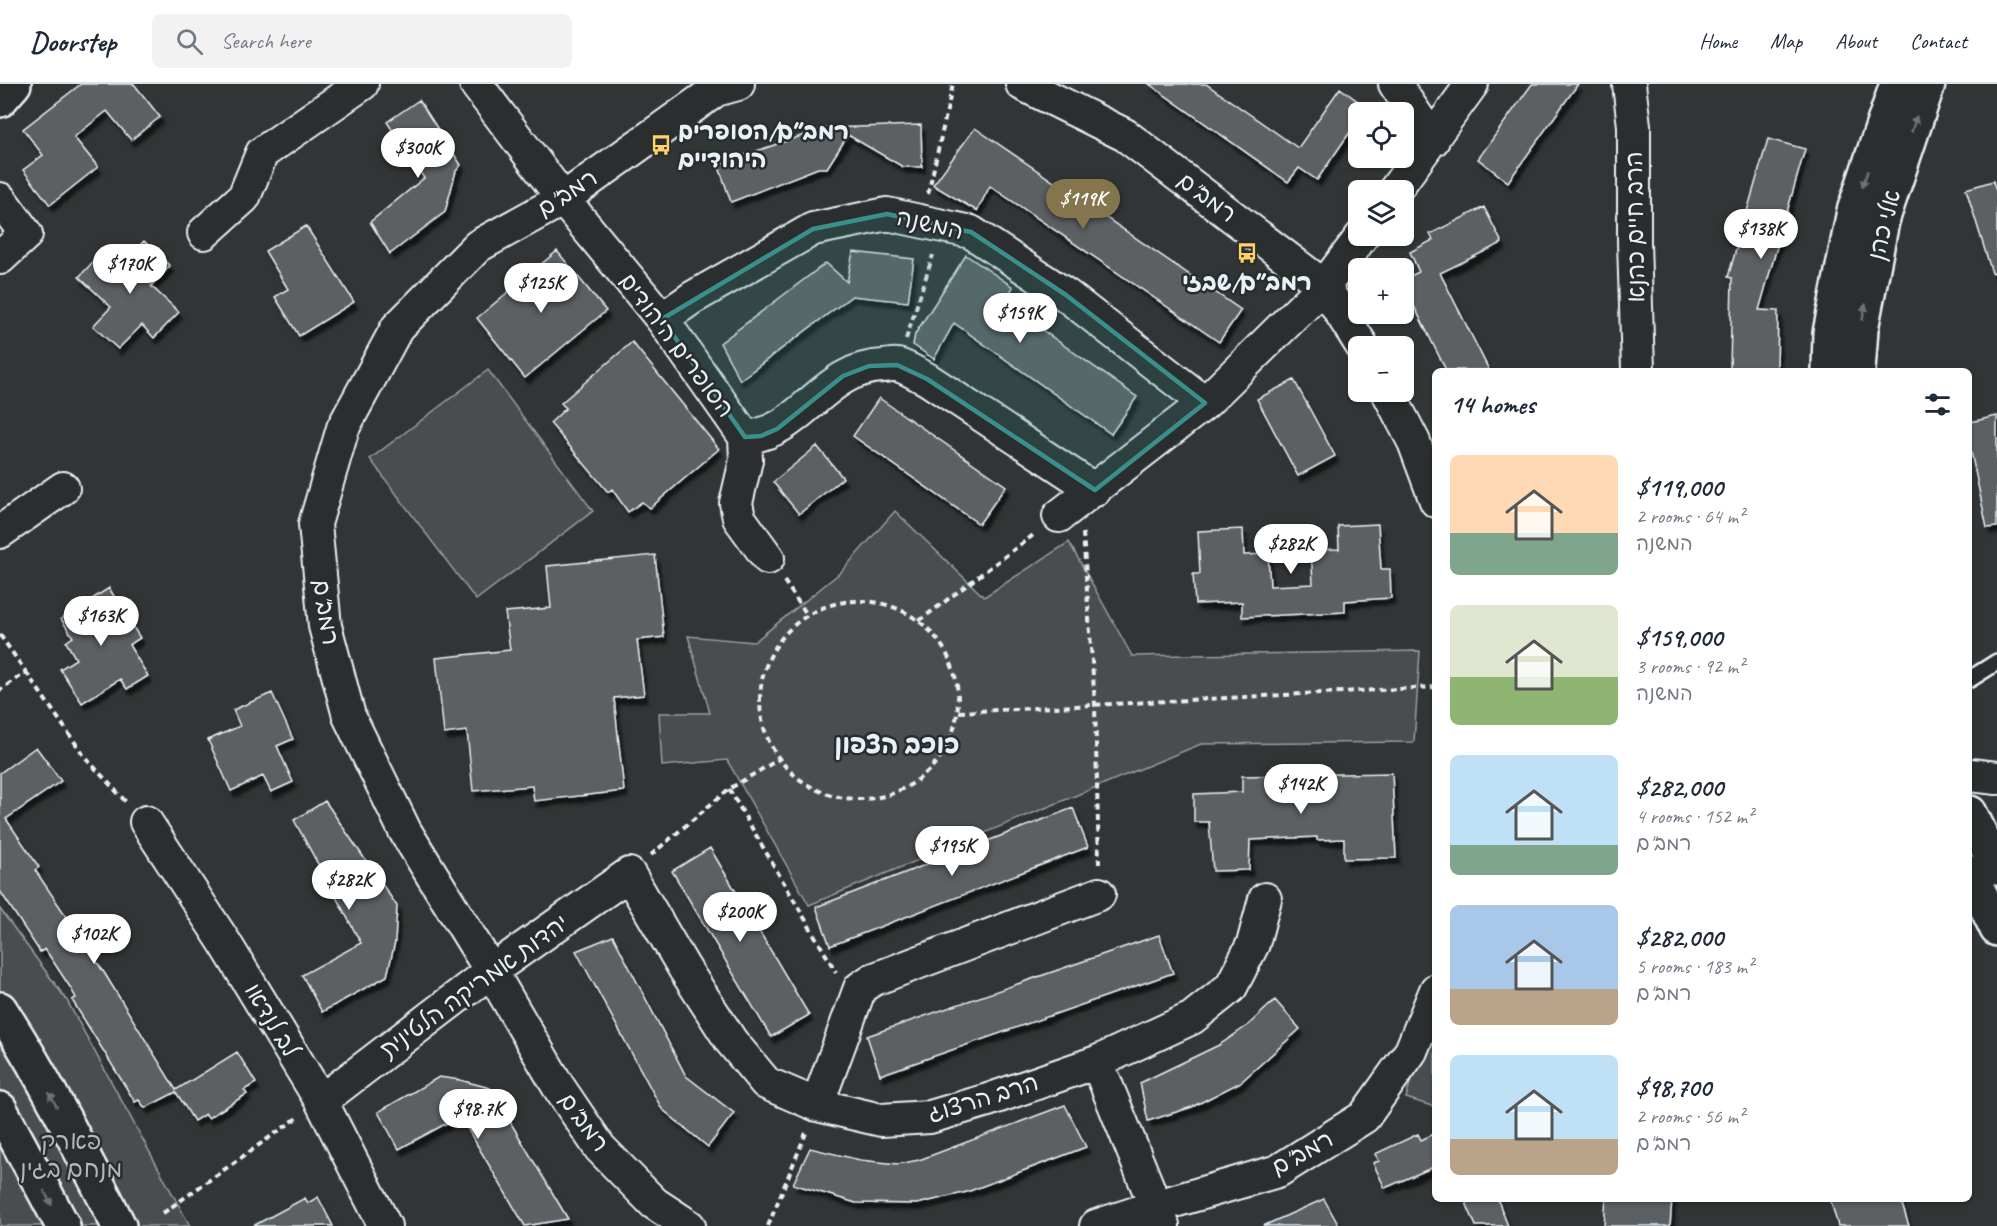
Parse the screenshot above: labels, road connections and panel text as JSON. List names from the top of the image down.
{
  "streets": {
    "street": [
      "רמב\"ם",
      "המשנה",
      "אלי כהן",
      "הרב חיים כהנא",
      "הסופרים היהודים",
      "יהדות אמריקה הלטינית",
      "לב לנדאו",
      "הרב הרצוג"
    ]
  },
  "crossings": [
    ["רמב\"ם", "הסופרים היהודים"],
    ["רמב\"ם", "יהדות אמריקה הלטינית"],
    ["המשנה", "הסופרים היהודים"],
    ["יהדות אמריקה הלטינית", "לב לנדאו"],
    ["יהדות אמריקה הלטינית", "הרב הרצוג"]
  ],
  "districts": ["כוכב הצפון"],
  "parks": ["פארק מנחם בגין"],
  "places": {
    "bus stop": ["רמב״ם/הסופרים היהודיים", "רמב״ם/שבזי"]
  },
  "page": {
    "header": "Doorstep",
    "search": "Search here",
    "nav": [
      "Home",
      "Map",
      "About",
      "Contact"
    ],
    "map_buttons": ["+", "−"],
    "price": [
      "$300K",
      "$119K",
      "$138K",
      "$170K",
      "$125K",
      "$159K",
      "$282K",
      "$163K",
      "$142K",
      "$195K",
      "$282K",
      "$200K",
      "$102K",
      "$98.7K"
    ],
    "heading": "14 homes",
    "list": [
      {
        "name": "$119,000",
        "note": "2 rooms · 64 m² · המשנה"
      },
      {
        "name": "$159,000",
        "note": "3 rooms · 92 m² · המשנה"
      },
      {
        "name": "$282,000",
        "note": "4 rooms · 152 m² · רמב\"ם"
      },
      {
        "name": "$282,000",
        "note": "5 rooms · 183 m² · רמב\"ם"
      },
      {
        "name": "$98,700",
        "note": "2 rooms · 56 m² · רמב\"ם"
      }
    ]
  }
}
